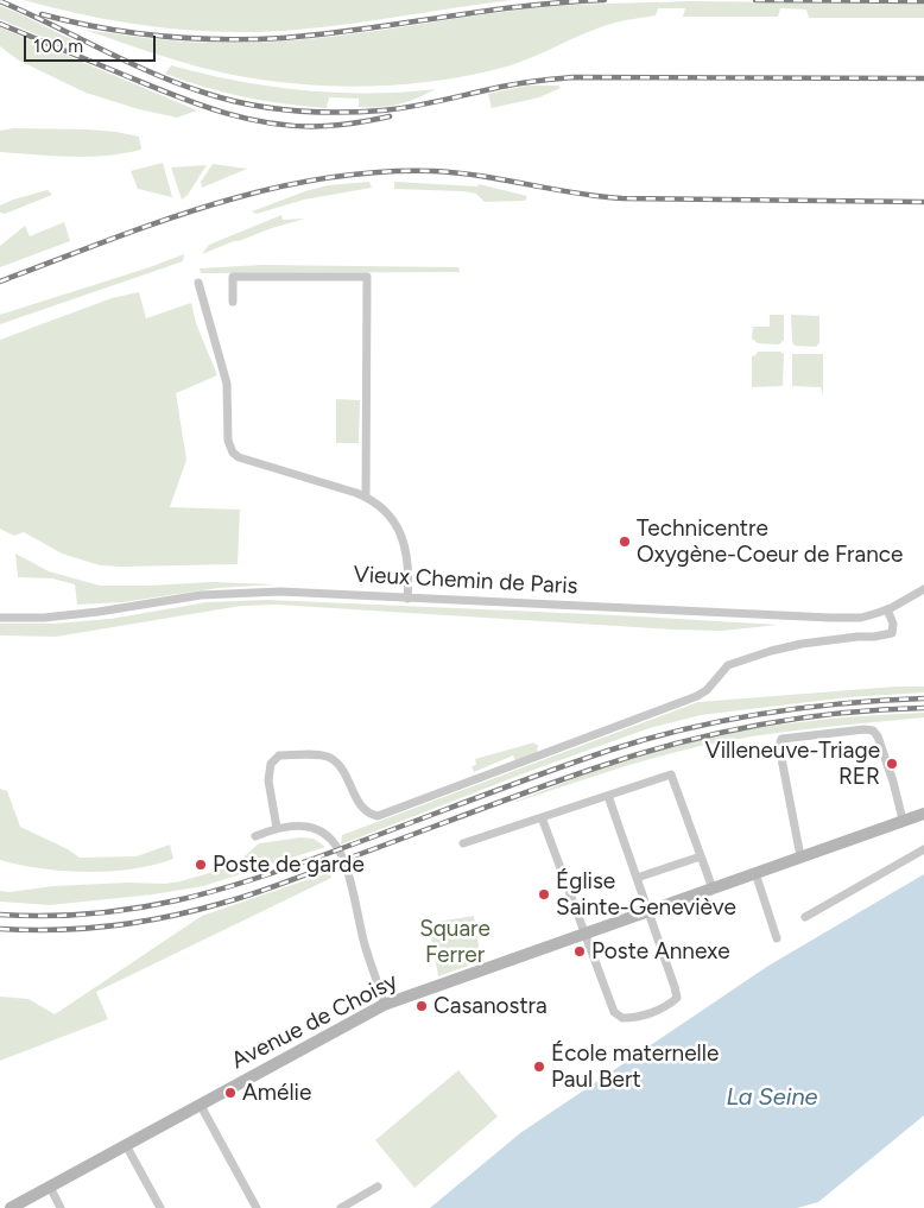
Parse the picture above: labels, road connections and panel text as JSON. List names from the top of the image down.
{
  "streets": {
    "main road": ["Avenue de Choisy"],
    "street": ["Vieux Chemin de Paris"]
  },
  "water": ["La Seine"],
  "parks": ["Square Ferrer"],
  "places": [
    "Technicentre Oxygène-Coeur de France",
    "Villeneuve-Triage RER",
    "Poste de garde",
    "Église Sainte-Geneviève",
    "Poste Annexe",
    "Casanostra",
    "École maternelle Paul Bert",
    "Amélie"
  ],
  "scale_bar": "100 m"
}
